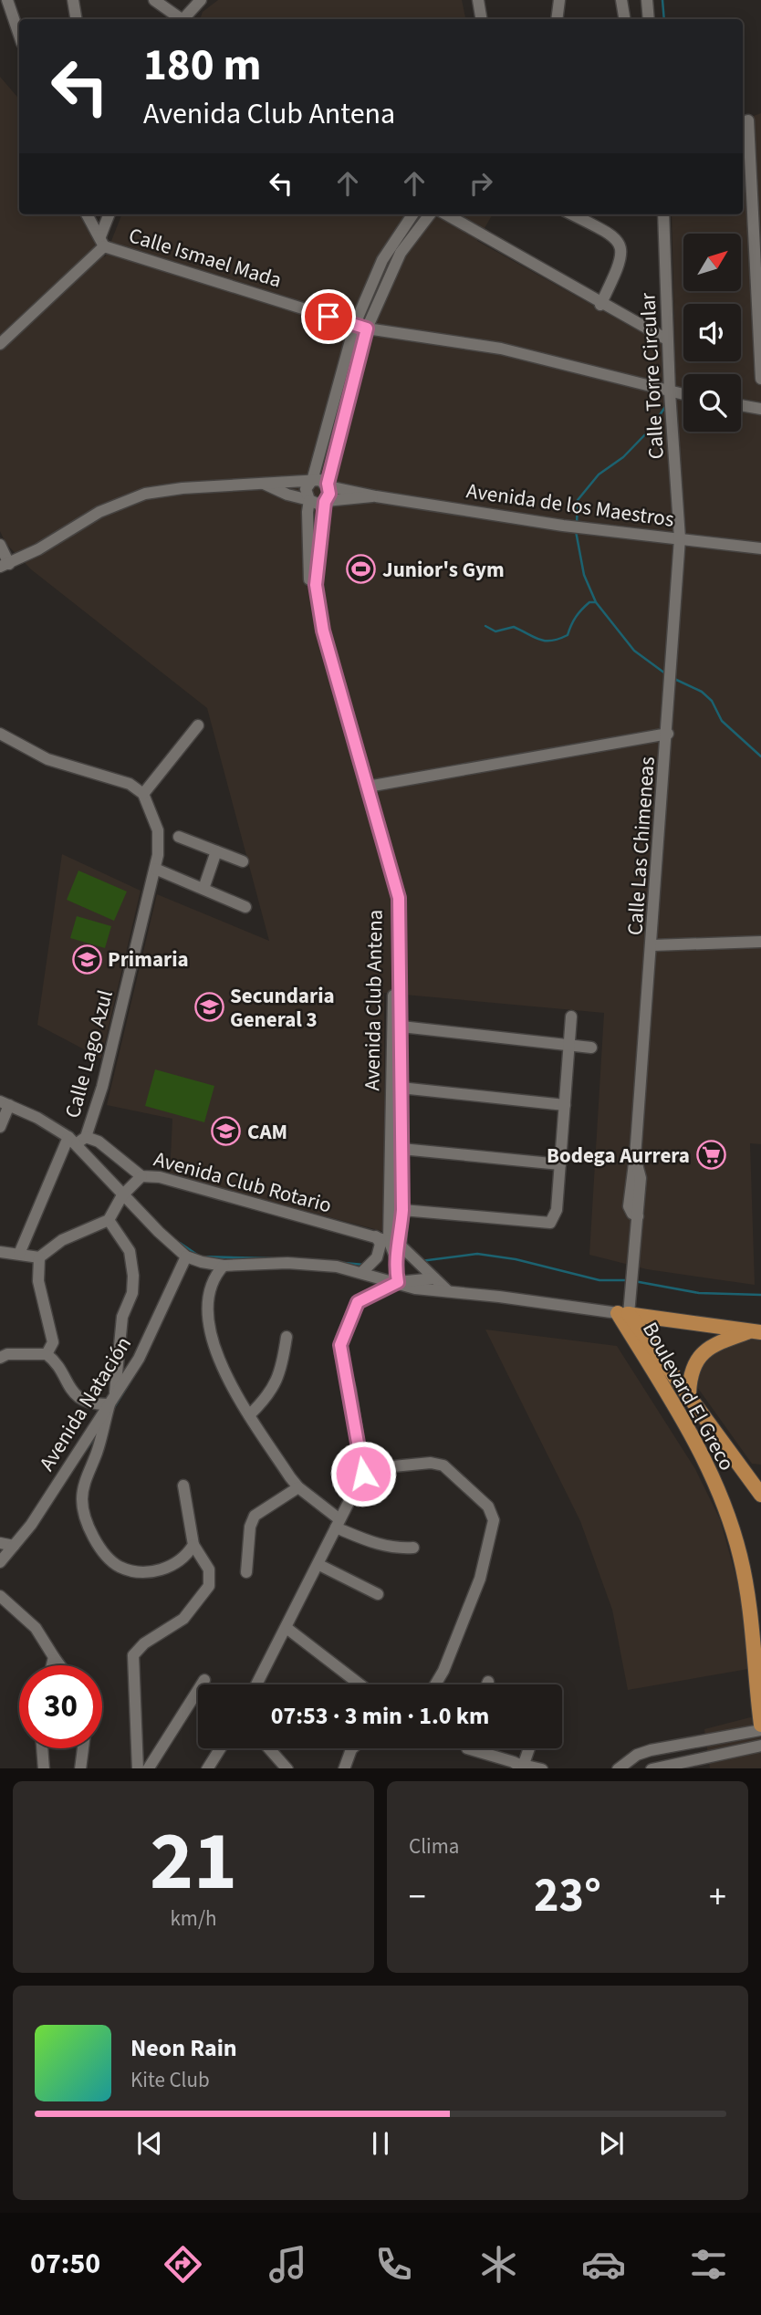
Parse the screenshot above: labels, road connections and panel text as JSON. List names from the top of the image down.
{
  "streets": {
    "main road": ["Boulevard El Greco"],
    "street": [
      "Calle Ismael Mada",
      "Calle Torre Circular",
      "Avenida de los Maestros",
      "Calle Las Chimeneas",
      "Avenida Club Antena",
      "Calle Lago Azul",
      "Avenida Club Rotario",
      "Avenida Natación"
    ]
  },
  "crossings": [
    ["Calle Ismael Mada", "Calle Torre Circular"],
    ["Calle Torre Circular", "Avenida de los Maestros"],
    ["Calle Torre Circular", "Calle Las Chimeneas"],
    ["Avenida de los Maestros", "Calle Las Chimeneas"],
    ["Avenida de los Maestros", "Avenida Club Antena"],
    ["Calle Las Chimeneas", "Boulevard El Greco"],
    ["Avenida Club Antena", "Avenida Club Rotario"],
    ["Calle Lago Azul", "Avenida Club Rotario"]
  ],
  "places": {
    "sports": ["Junior's Gym"],
    "school or university": ["Primaria", "Secundaria General 3", "CAM"],
    "supermarket": ["Bodega Aurrera"]
  },
  "north": "top right",
  "page": {
    "turn": ["180 m", "Avenida Club Antena"],
    "limit": "30",
    "trip": "07:53 · 3 min · 1.0 km",
    "tile": [
      ["21", "km/h"],
      "Clima"
    ],
    "heat": ["−", "23°", "+"],
    "song": ["Neon Rain", "Kite Club"],
    "tabs": "07:50"
  }
}
